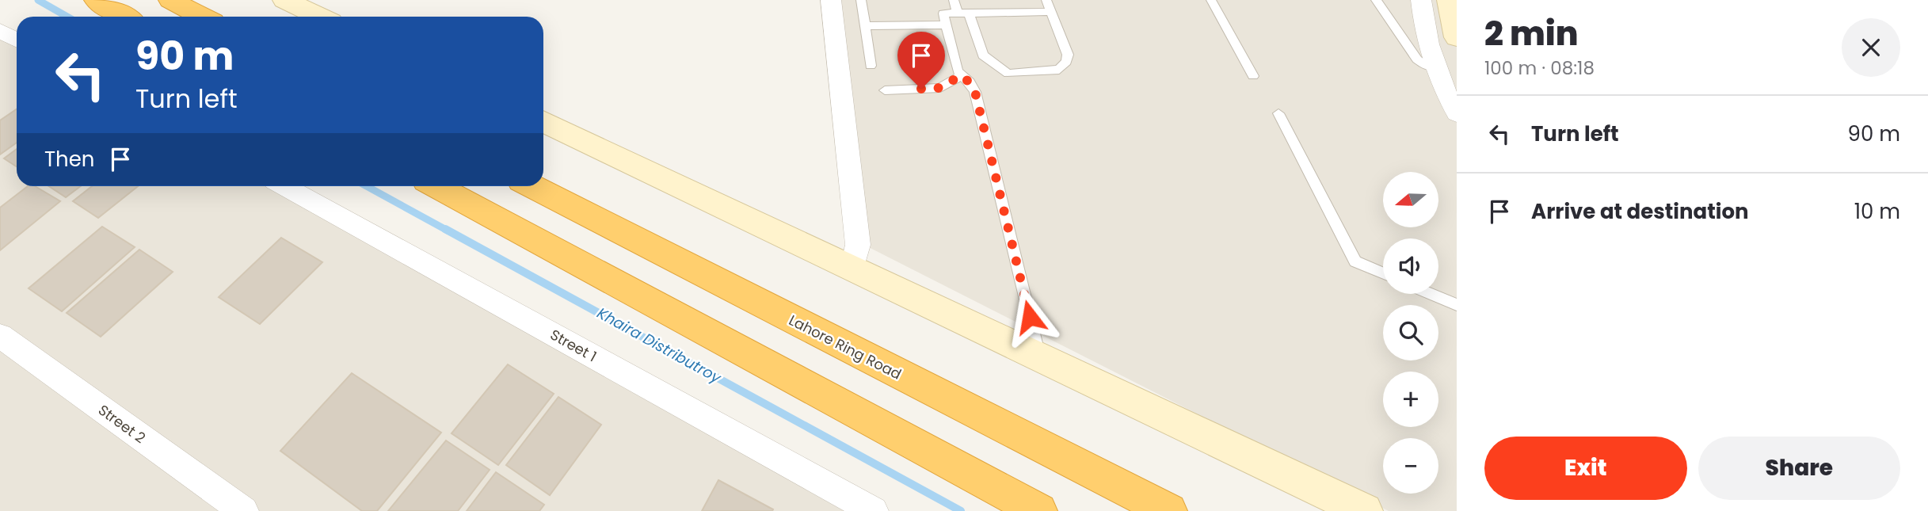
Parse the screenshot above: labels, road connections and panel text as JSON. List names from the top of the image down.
{
  "streets": {
    "highway": ["Lahore Ring Road"],
    "street": ["Street 1", "Street 2"]
  },
  "water": ["Khaira Distributroy"],
  "north": "left",
  "page": {
    "heading": ["2 min", "100 m · 08:18"],
    "turn": ["90 m", "Turn left"],
    "list": [
      {
        "name": "Turn left",
        "value": "90 m"
      },
      {
        "name": "Arrive at destination",
        "value": "10 m"
      }
    ],
    "then": "Then",
    "map_buttons": ["+", "−"],
    "buttons": ["Exit", "Share"]
  }
}
